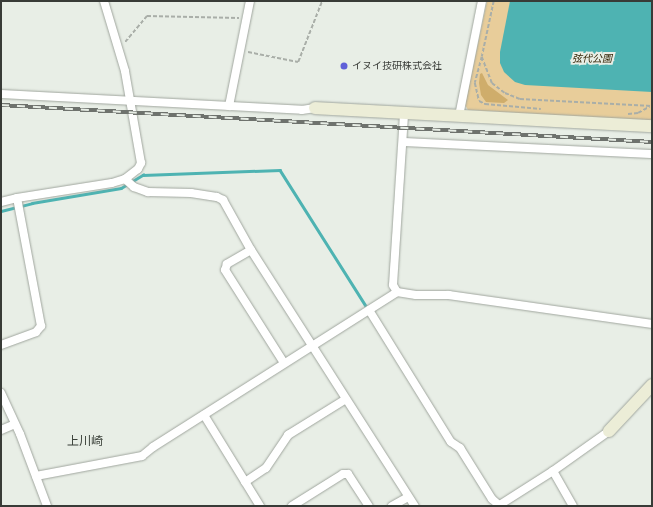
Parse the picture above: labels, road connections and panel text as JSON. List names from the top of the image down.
{
  "districts": ["上川崎"],
  "parks": ["弦代公園"],
  "places": ["イヌイ技研株式会社"]
}
